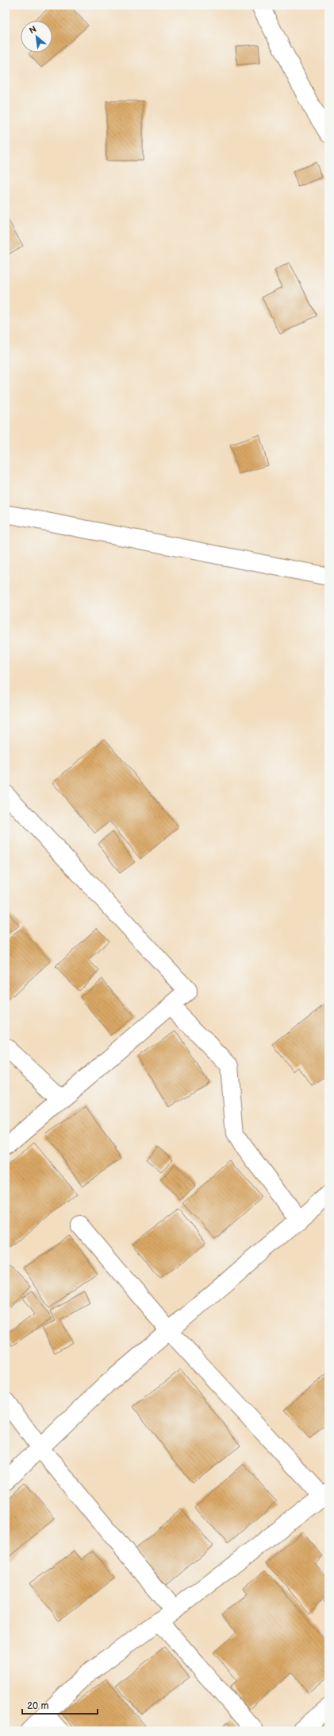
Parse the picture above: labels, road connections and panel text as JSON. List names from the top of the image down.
{
  "scale_bar": "20 m",
  "north": "top left"
}
